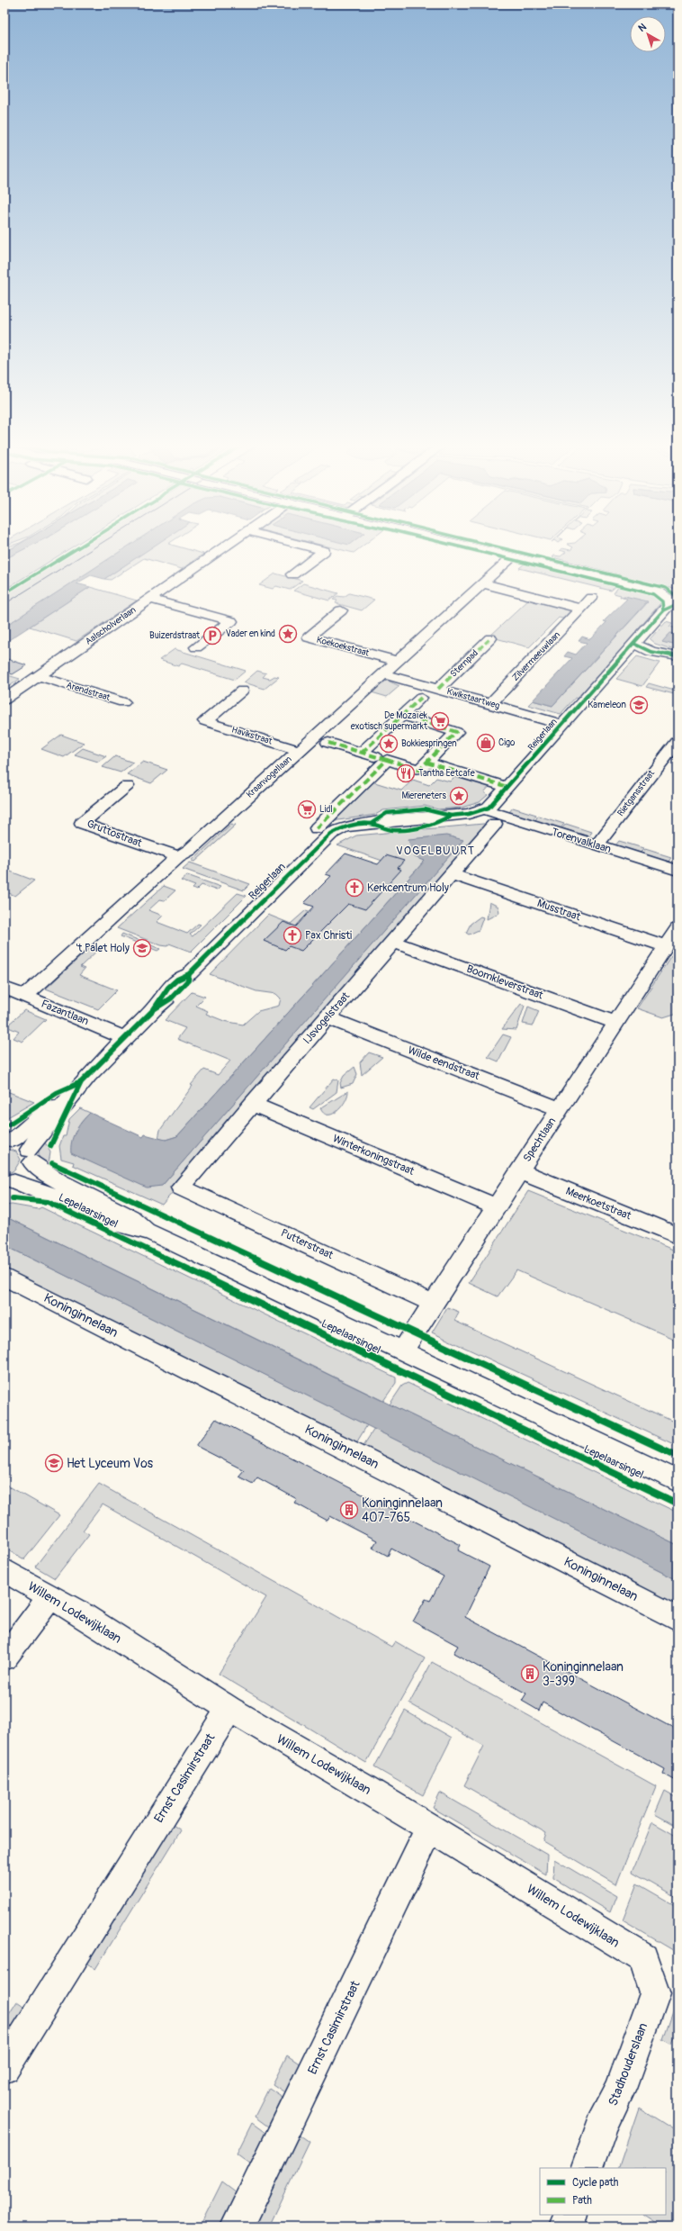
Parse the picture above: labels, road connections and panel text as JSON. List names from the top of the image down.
{
  "streets": {
    "street": [
      "Aalscholverlaan",
      "Koekoekstraat",
      "Zilvermeeuwlaan",
      "Sternpad",
      "Arendstraat",
      "Kwikstaartweg",
      "Reigerlaan",
      "Havikstraat",
      "Kraanvogellaan",
      "Rietgansstraat",
      "Gruttostraat",
      "Torenvalklaan",
      "Musstraat",
      "Boomkleverstraat",
      "Fazantlaan",
      "IJsvogelstraat",
      "Wilde eendstraat",
      "Spechtlaan",
      "Winterkoningstraat",
      "Meerkoetstraat",
      "Lepelaarsingel",
      "Putterstraat",
      "Koninginnelaan",
      "Willem Lodewijklaan",
      "Ernst Casimirstraat",
      "Stadhouderslaan"
    ]
  },
  "crossings": [
    ["Aalscholverlaan", "Arendstraat"],
    ["Koekoekstraat", "Kraanvogellaan"],
    ["Zilvermeeuwlaan", "Kwikstaartweg"],
    ["Sternpad", "Kwikstaartweg"],
    ["Kwikstaartweg", "Reigerlaan"],
    ["Kwikstaartweg", "Kraanvogellaan"],
    ["Reigerlaan", "Kraanvogellaan"],
    ["Reigerlaan", "Torenvalklaan"],
    ["Reigerlaan", "Fazantlaan"],
    ["Reigerlaan", "Lepelaarsingel"],
    ["Havikstraat", "Kraanvogellaan"],
    ["Kraanvogellaan", "Gruttostraat"],
    ["Kraanvogellaan", "Fazantlaan"],
    ["Rietgansstraat", "Torenvalklaan"],
    ["Musstraat", "IJsvogelstraat"],
    ["Musstraat", "Spechtlaan"],
    ["Boomkleverstraat", "IJsvogelstraat"],
    ["Boomkleverstraat", "Spechtlaan"],
    ["IJsvogelstraat", "Wilde eendstraat"],
    ["IJsvogelstraat", "Winterkoningstraat"],
    ["IJsvogelstraat", "Putterstraat"],
    ["Wilde eendstraat", "Spechtlaan"],
    ["Spechtlaan", "Winterkoningstraat"],
    ["Spechtlaan", "Meerkoetstraat"],
    ["Spechtlaan", "Lepelaarsingel"],
    ["Spechtlaan", "Putterstraat"],
    ["Willem Lodewijklaan", "Ernst Casimirstraat"],
    ["Willem Lodewijklaan", "Stadhouderslaan"]
  ],
  "districts": ["VOGELBUURT"],
  "places": {
    "place": ["Vader en kind", "Bokkiespringen", "Miereneters"],
    "parking": ["Buizerdstraat"],
    "school or university": ["Kameleon", "'t Palet Holy", "Het Lyceum Vos"],
    "supermarket": ["De Mozaïek exotisch supermarkt", "Lidl"],
    "shop": ["Cigo"],
    "restaurant": ["Tantha Eetcafe"],
    "church": ["Kerkcentrum Holy", "Pax Christi"],
    "building": ["Koninginnelaan 407-765", "Koninginnelaan 3-399"]
  },
  "legend": ["Cycle path", "Path"],
  "north": "top left"
}
